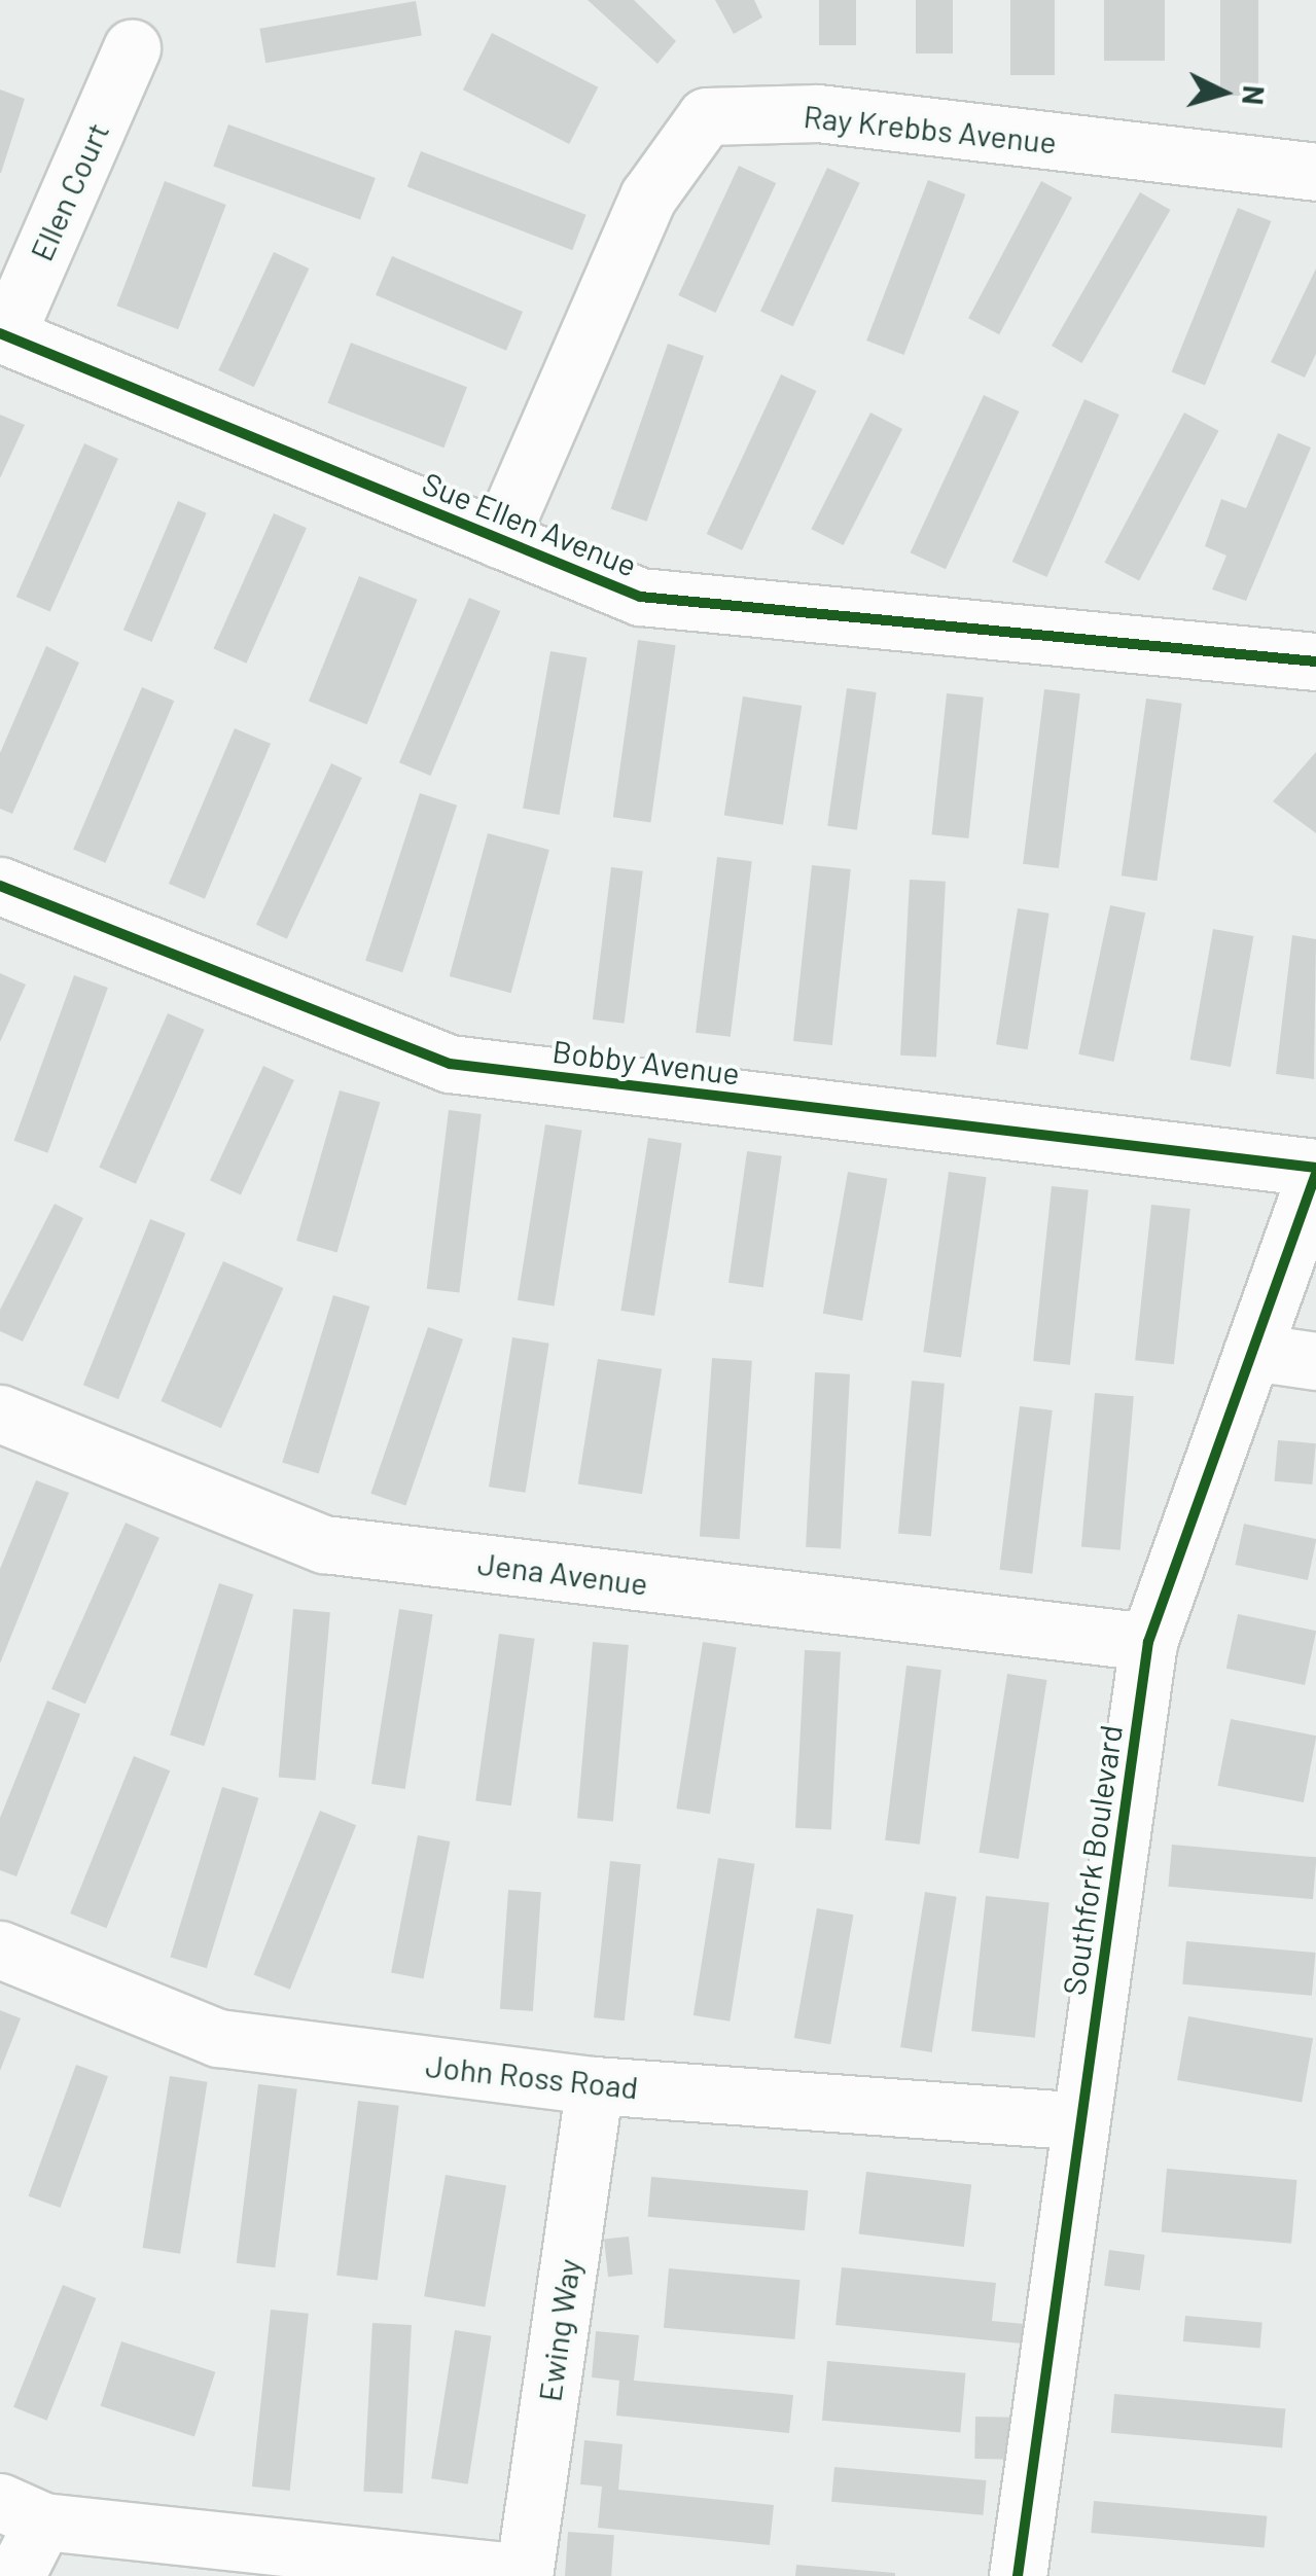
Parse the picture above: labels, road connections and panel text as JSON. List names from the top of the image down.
{
  "streets": {
    "street": [
      "Ray Krebbs Avenue",
      "Ellen Court",
      "Sue Ellen Avenue",
      "Bobby Avenue",
      "Jena Avenue",
      "Southfork Boulevard",
      "John Ross Road",
      "Ewing Way"
    ]
  },
  "crossings": [
    ["Ray Krebbs Avenue", "Sue Ellen Avenue"],
    ["Ellen Court", "Sue Ellen Avenue"],
    ["Bobby Avenue", "Southfork Boulevard"],
    ["Jena Avenue", "Southfork Boulevard"],
    ["Southfork Boulevard", "John Ross Road"],
    ["John Ross Road", "Ewing Way"]
  ],
  "north": "right"
}
